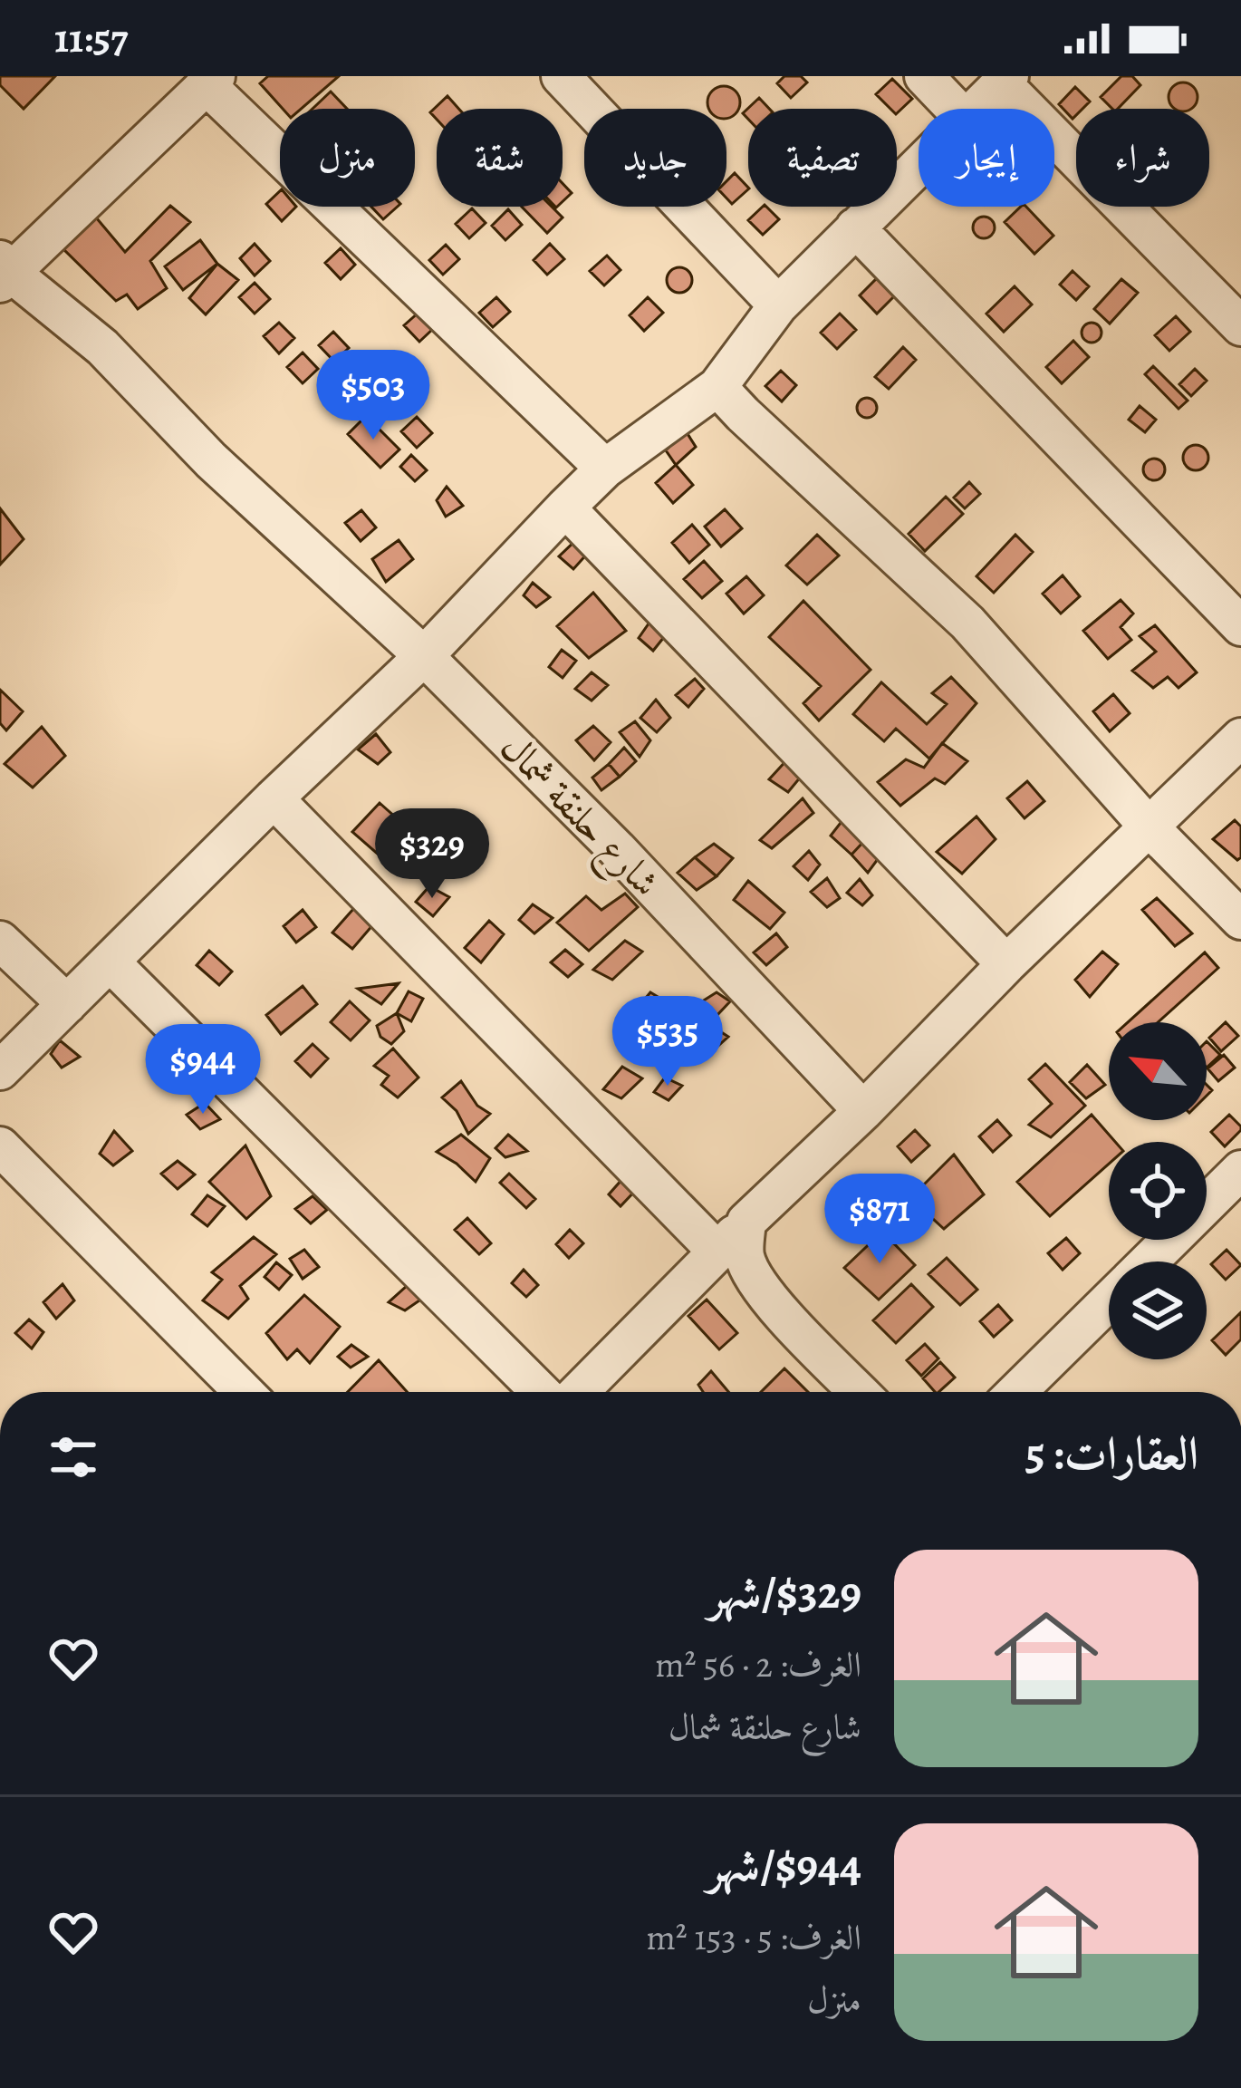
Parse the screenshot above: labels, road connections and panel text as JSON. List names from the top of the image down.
{
  "streets": {
    "street": ["شارع حلنقة شمال"]
  },
  "north": "top left",
  "page": {
    "status": "11:57",
    "chip": [
      "شراء",
      "إيجار",
      "تصفية",
      "جديد",
      "شقة",
      "منزل"
    ],
    "price": [
      "$503",
      "$329",
      "$535",
      "$944",
      "$871"
    ],
    "heading": "العقارات: 5",
    "list": [
      {
        "name": "$329/شهر",
        "note": "الغرف: 2 · 56 m² · شارع حلنقة شمال"
      },
      {
        "name": "$944/شهر",
        "note": "الغرف: 5 · 153 m² · منزل"
      }
    ]
  }
}
